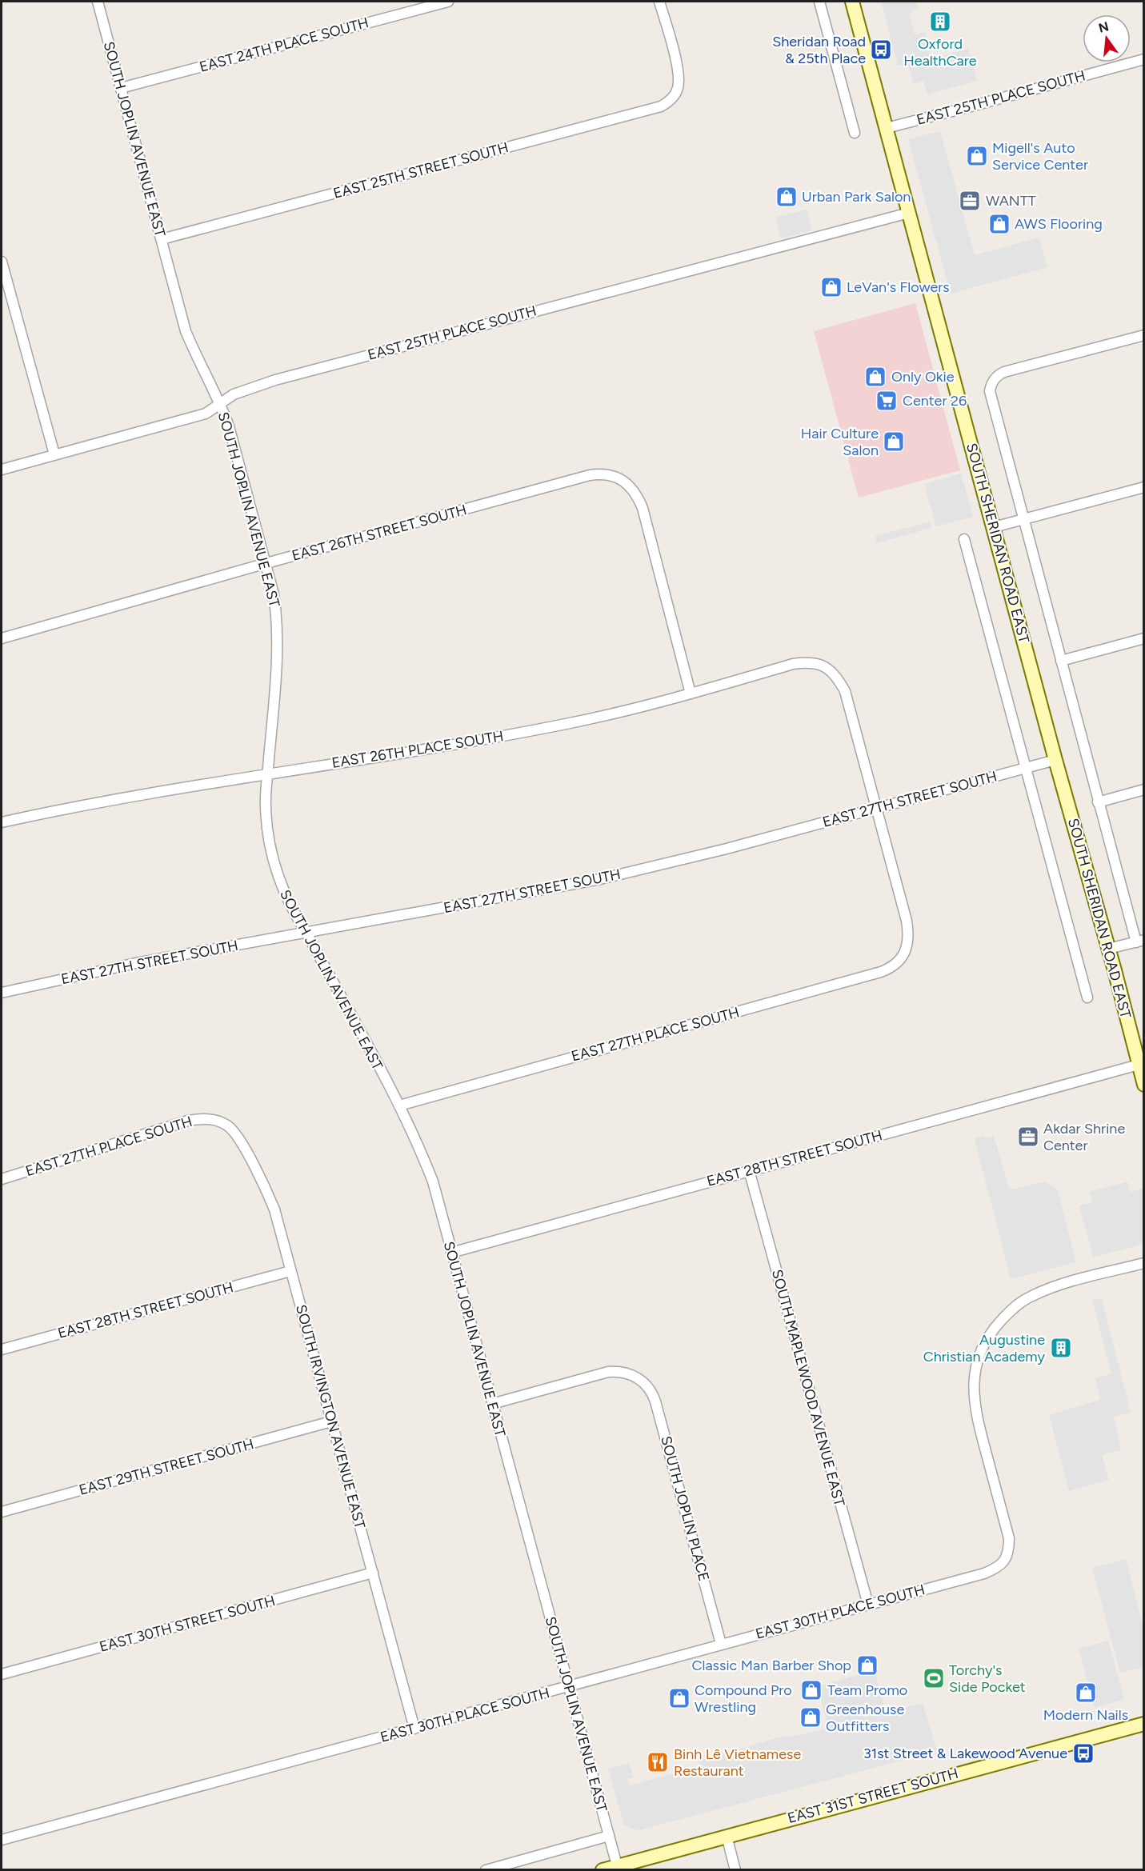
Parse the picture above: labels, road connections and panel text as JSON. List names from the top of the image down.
{
  "streets": {
    "main road": ["SOUTH SHERIDAN ROAD EAST", "EAST 31ST STREET SOUTH"],
    "street": [
      "EAST 24TH PLACE SOUTH",
      "EAST 25TH PLACE SOUTH",
      "SOUTH JOPLIN AVENUE EAST",
      "EAST 25TH STREET SOUTH",
      "EAST 26TH STREET SOUTH",
      "EAST 26TH PLACE SOUTH",
      "EAST 27TH STREET SOUTH",
      "EAST 27TH PLACE SOUTH",
      "EAST 28TH STREET SOUTH",
      "SOUTH MAPLEWOOD AVENUE EAST",
      "SOUTH IRVINGTON AVENUE EAST",
      "EAST 29TH STREET SOUTH",
      "SOUTH JOPLIN PLACE",
      "EAST 30TH PLACE SOUTH",
      "EAST 30TH STREET SOUTH"
    ]
  },
  "crossings": [
    ["EAST 24TH PLACE SOUTH", "SOUTH JOPLIN AVENUE EAST"],
    ["EAST 25TH PLACE SOUTH", "SOUTH JOPLIN AVENUE EAST"],
    ["EAST 25TH PLACE SOUTH", "SOUTH SHERIDAN ROAD EAST"],
    ["SOUTH JOPLIN AVENUE EAST", "EAST 25TH STREET SOUTH"],
    ["SOUTH JOPLIN AVENUE EAST", "EAST 26TH STREET SOUTH"],
    ["SOUTH JOPLIN AVENUE EAST", "EAST 26TH PLACE SOUTH"],
    ["SOUTH JOPLIN AVENUE EAST", "EAST 27TH STREET SOUTH"],
    ["SOUTH JOPLIN AVENUE EAST", "EAST 27TH PLACE SOUTH"],
    ["SOUTH JOPLIN AVENUE EAST", "EAST 28TH STREET SOUTH"],
    ["SOUTH JOPLIN AVENUE EAST", "SOUTH JOPLIN PLACE"],
    ["SOUTH JOPLIN AVENUE EAST", "EAST 30TH PLACE SOUTH"],
    ["SOUTH JOPLIN AVENUE EAST", "EAST 31ST STREET SOUTH"],
    ["EAST 26TH STREET SOUTH", "EAST 26TH PLACE SOUTH"],
    ["SOUTH SHERIDAN ROAD EAST", "EAST 27TH STREET SOUTH"],
    ["SOUTH SHERIDAN ROAD EAST", "EAST 28TH STREET SOUTH"],
    ["EAST 26TH PLACE SOUTH", "EAST 27TH STREET SOUTH"],
    ["EAST 26TH PLACE SOUTH", "EAST 27TH PLACE SOUTH"],
    ["EAST 27TH STREET SOUTH", "EAST 27TH PLACE SOUTH"],
    ["EAST 27TH PLACE SOUTH", "SOUTH IRVINGTON AVENUE EAST"],
    ["EAST 28TH STREET SOUTH", "SOUTH MAPLEWOOD AVENUE EAST"],
    ["EAST 28TH STREET SOUTH", "SOUTH IRVINGTON AVENUE EAST"],
    ["SOUTH MAPLEWOOD AVENUE EAST", "EAST 30TH PLACE SOUTH"],
    ["SOUTH IRVINGTON AVENUE EAST", "EAST 29TH STREET SOUTH"],
    ["SOUTH IRVINGTON AVENUE EAST", "EAST 30TH PLACE SOUTH"],
    ["SOUTH IRVINGTON AVENUE EAST", "EAST 30TH STREET SOUTH"],
    ["SOUTH JOPLIN PLACE", "EAST 30TH PLACE SOUTH"]
  ],
  "places": {
    "building": ["Oxford HealthCare", "Augustine Christian Academy"],
    "bus stop": ["Sheridan Road & 25th Place", "31st Street & Lakewood Avenue"],
    "shop": [
      "Migell's Auto Service Center",
      "Urban Park Salon",
      "AWS Flooring",
      "LeVan's Flowers",
      "Only Okie",
      "Hair Culture Salon",
      "Classic Man Barber Shop",
      "Team Promo",
      "Modern Nails",
      "Compound Pro Wrestling",
      "Greenhouse Outfitters"
    ],
    "office": ["WANTT", "Akdar Shrine Center"],
    "supermarket": ["Center 26"],
    "sports": ["Torchy's Side Pocket"],
    "restaurant": ["Binh Lê Vietnamese Restaurant"]
  },
  "north": "top"
}
